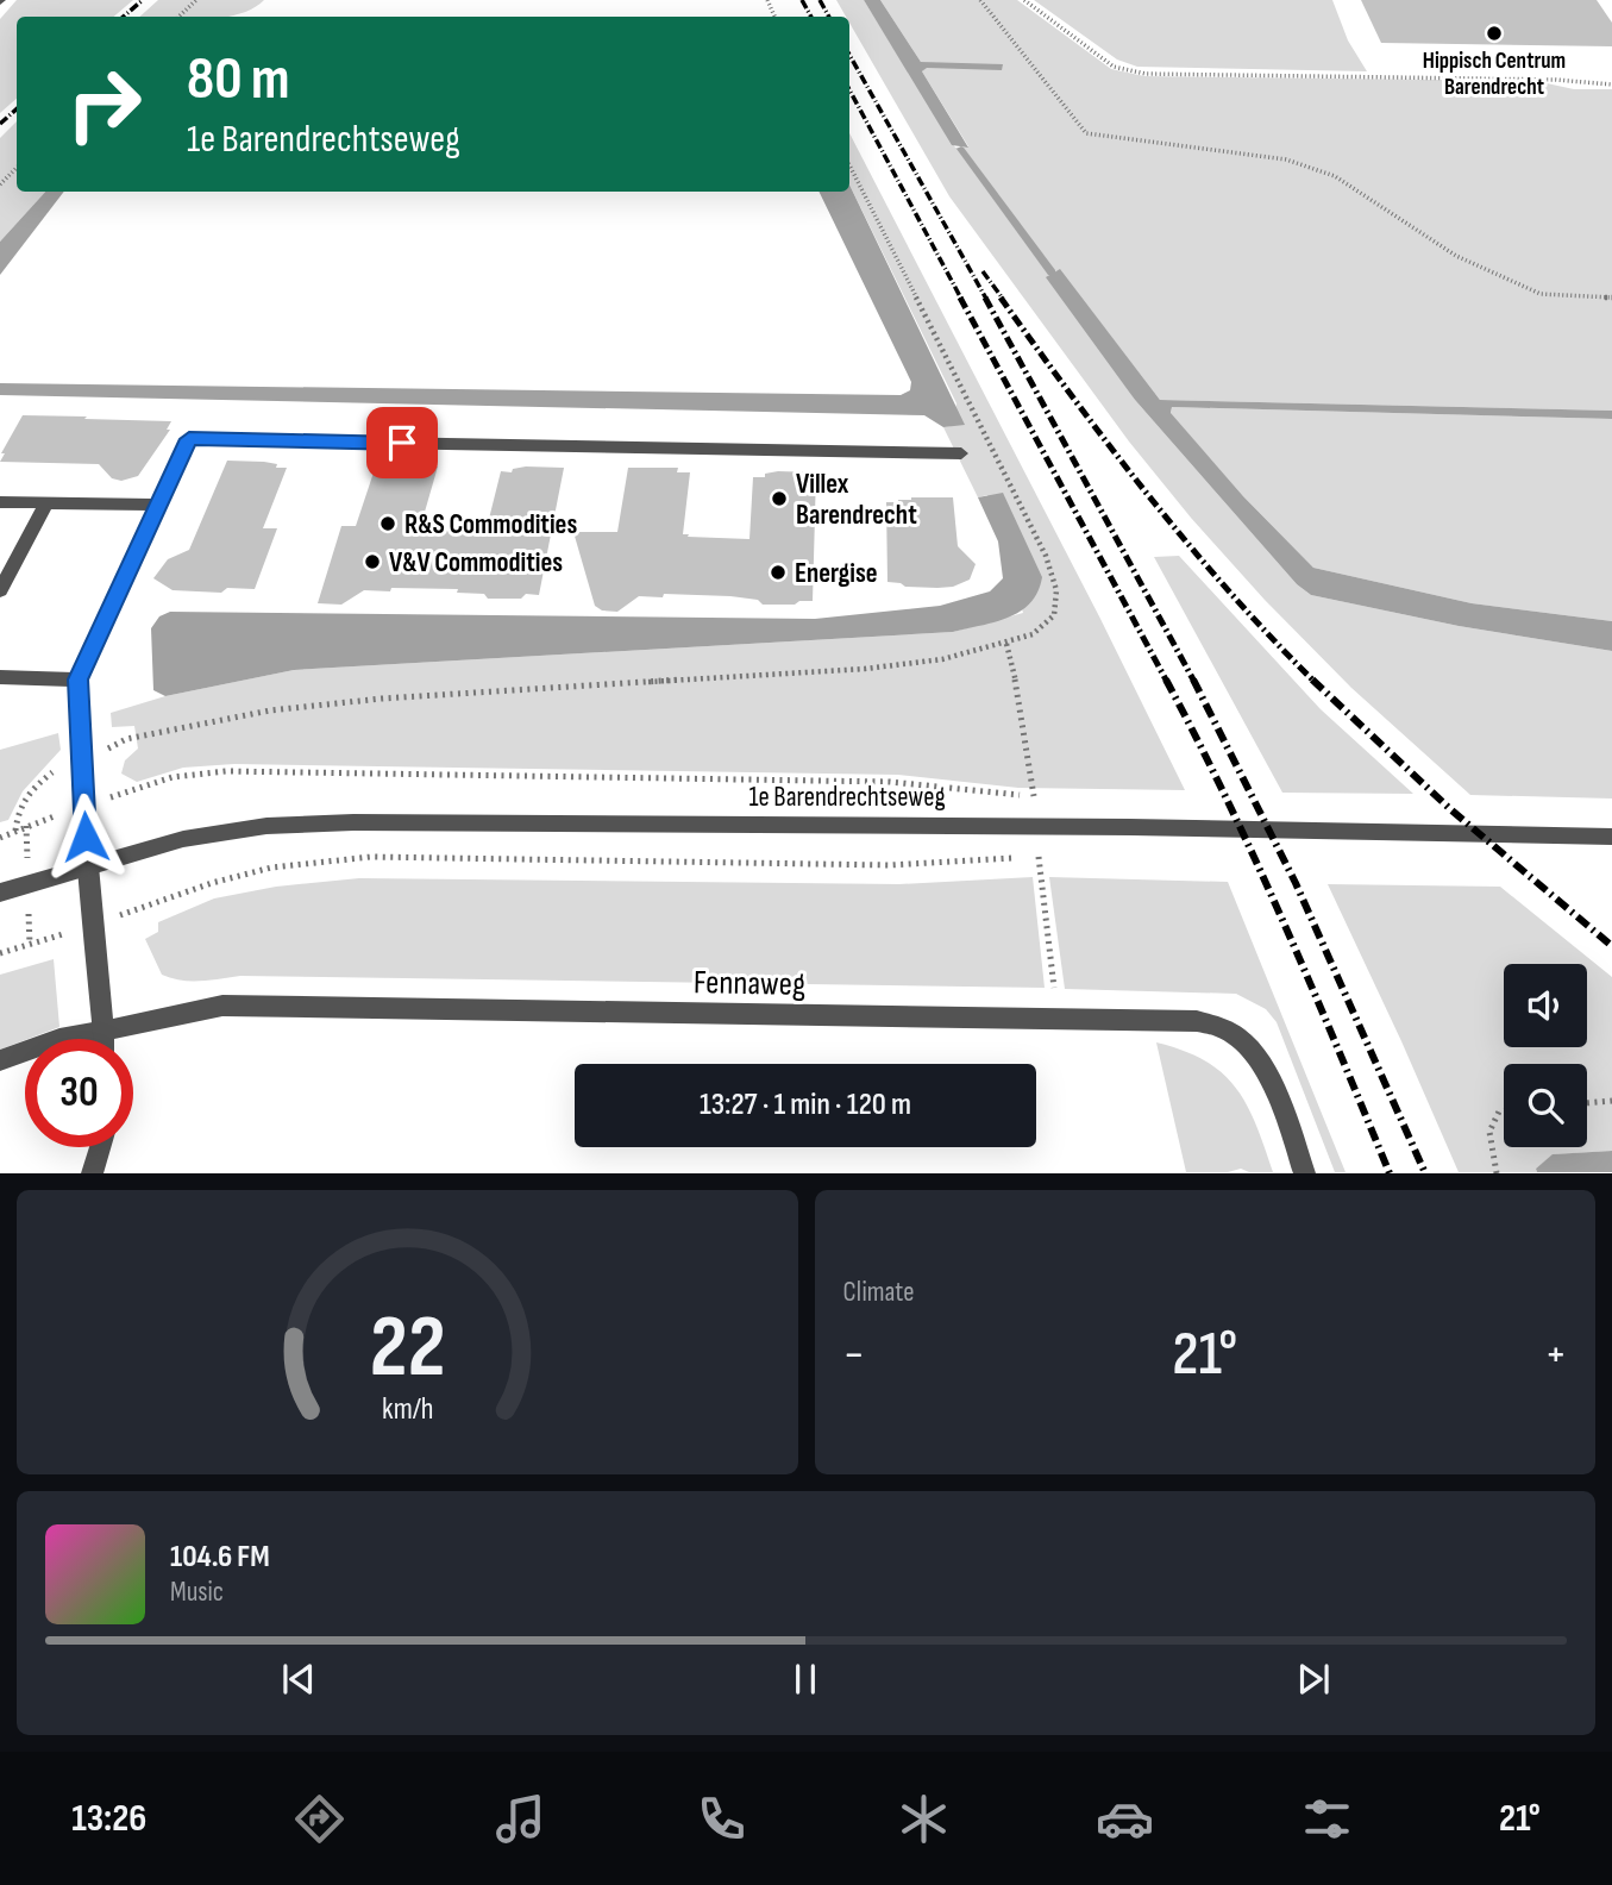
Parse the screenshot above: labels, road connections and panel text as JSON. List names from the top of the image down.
{
  "streets": {
    "street": ["1e Barendrechtseweg", "Fennaweg"]
  },
  "places": [
    "Hippisch Centrum Barendrecht",
    "Villex Barendrecht",
    "R&S Commodities",
    "V&V Commodities",
    "Energise"
  ],
  "page": {
    "turn": ["80 m", "1e Barendrechtseweg"],
    "limit": "30",
    "trip": "13:27 · 1 min · 120 m",
    "tile": "Climate",
    "heat": ["−", "21°", "+"],
    "song": ["104.6 FM", "Music"],
    "tabs": ["13:26", "21°"],
    "gauge": ["22", "km/h"]
  }
}
